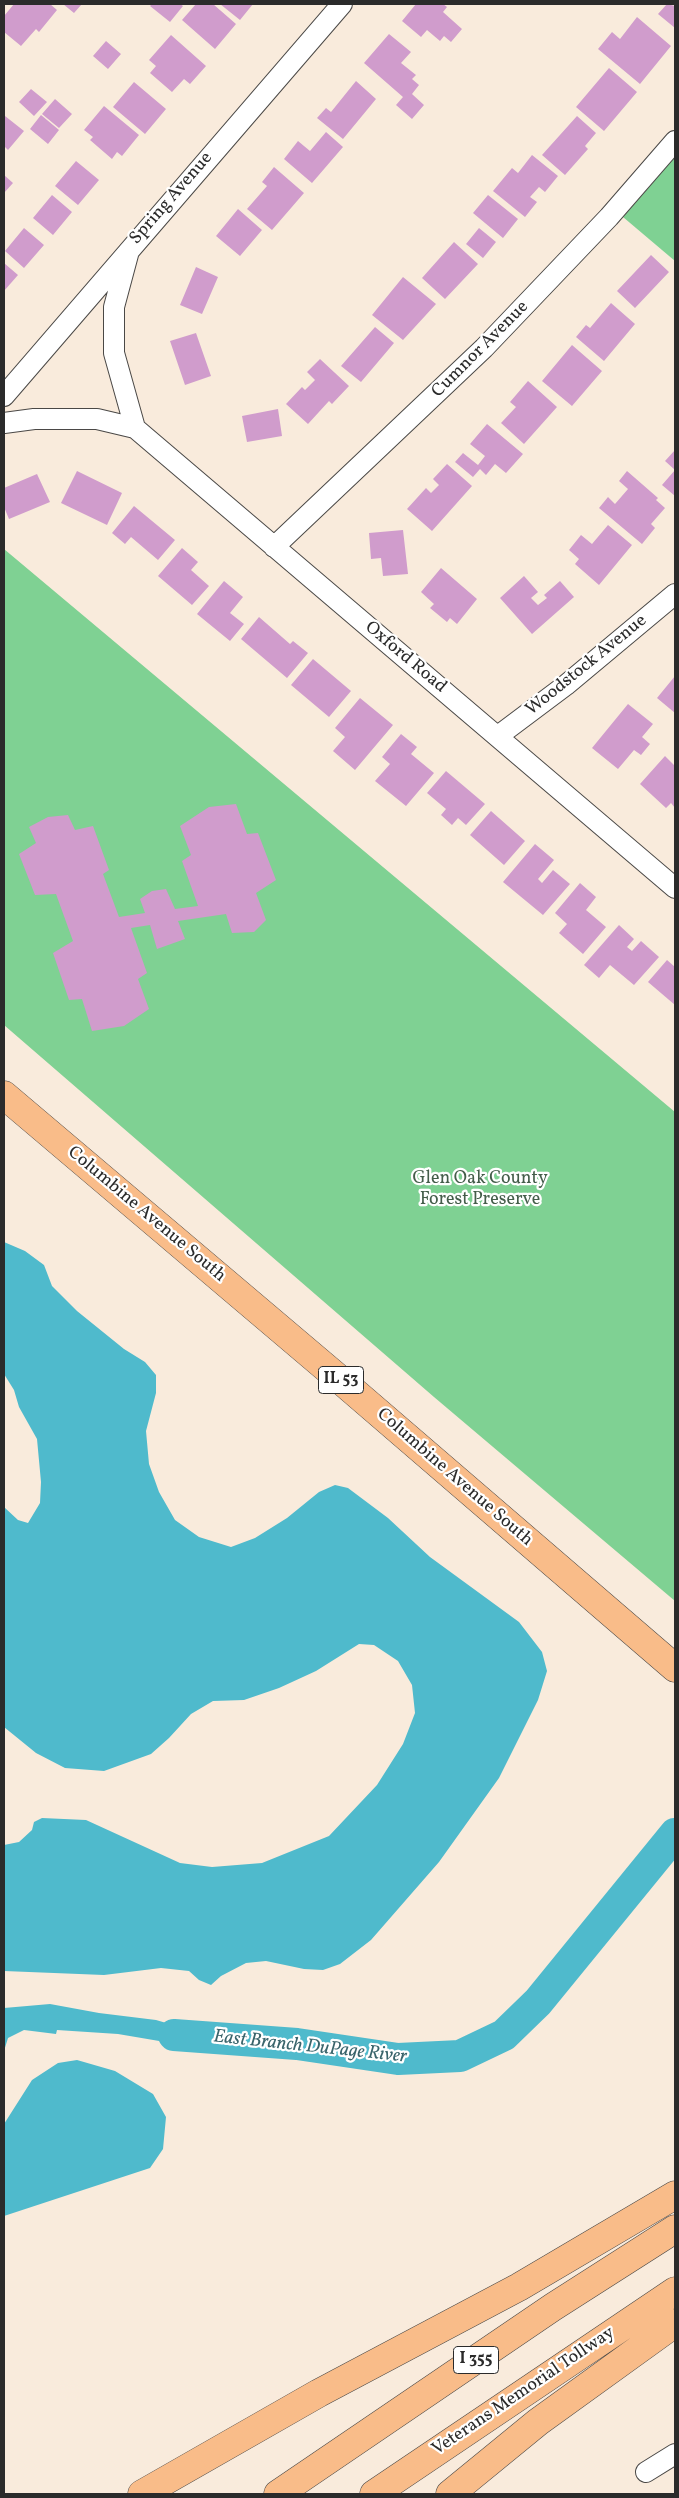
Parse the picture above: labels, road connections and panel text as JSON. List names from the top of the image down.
{
  "streets": {
    "main road": [
      "Columbine Avenue South",
      "IL 53",
      "I 355",
      "Veterans Memorial Tollway"
    ],
    "street": [
      "Spring Avenue",
      "Cumnor Avenue",
      "Oxford Road",
      "Woodstock Avenue"
    ]
  },
  "crossings": [
    ["Cumnor Avenue", "Oxford Road"],
    ["Oxford Road", "Woodstock Avenue"]
  ],
  "water": ["East Branch DuPage River"],
  "parks": ["Glen Oak County Forest Preserve"]
}
